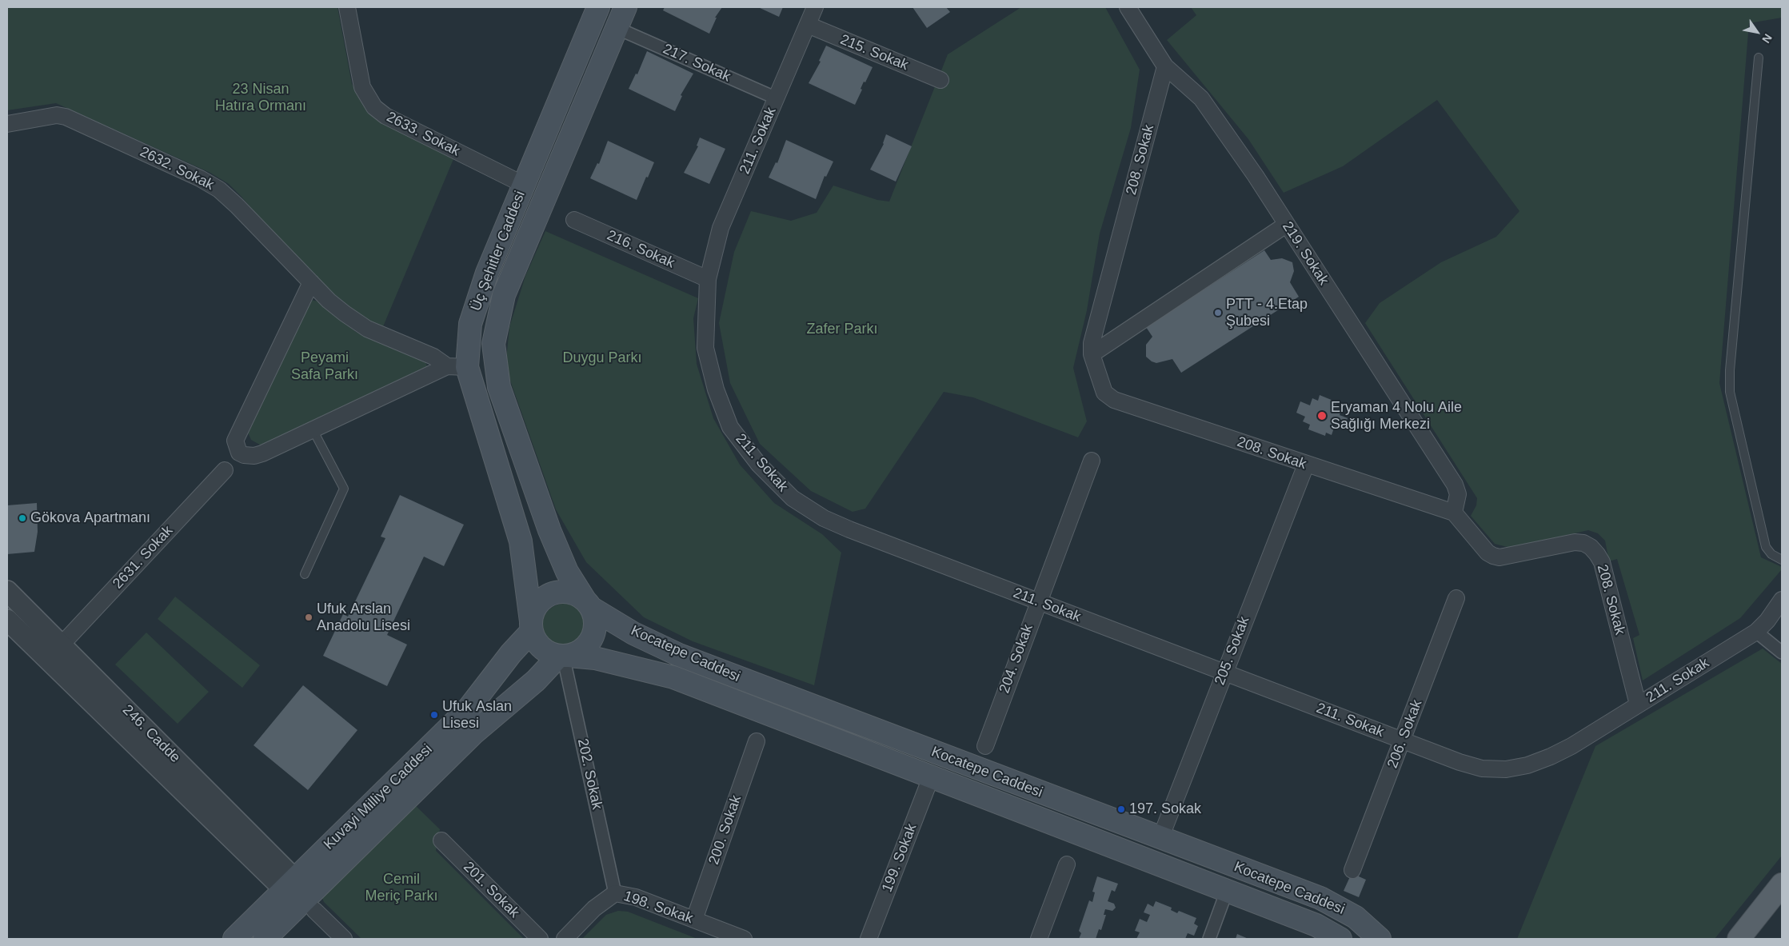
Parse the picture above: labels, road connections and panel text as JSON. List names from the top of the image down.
{
  "streets": {
    "main road": ["Üç Şehitler Caddesi", "Kocatepe Caddesi", "Kuvayi Milliye Caddesi"],
    "street": [
      "215. Sokak",
      "217. Sokak",
      "2633. Sokak",
      "211. Sokak",
      "208. Sokak",
      "2632. Sokak",
      "216. Sokak",
      "219. Sokak",
      "2631. Sokak",
      "205. Sokak",
      "204. Sokak",
      "246. Cadde",
      "206. Sokak",
      "202. Sokak",
      "200. Sokak",
      "199. Sokak",
      "201. Sokak",
      "198. Sokak"
    ]
  },
  "crossings": [
    ["215. Sokak", "211. Sokak"],
    ["217. Sokak", "211. Sokak"],
    ["217. Sokak", "Üç Şehitler Caddesi"],
    ["2633. Sokak", "Üç Şehitler Caddesi"],
    ["211. Sokak", "208. Sokak"],
    ["211. Sokak", "216. Sokak"],
    ["211. Sokak", "205. Sokak"],
    ["211. Sokak", "204. Sokak"],
    ["211. Sokak", "206. Sokak"],
    ["208. Sokak", "219. Sokak"],
    ["208. Sokak", "205. Sokak"],
    ["2632. Sokak", "Üç Şehitler Caddesi"],
    ["Üç Şehitler Caddesi", "Kocatepe Caddesi"],
    ["Üç Şehitler Caddesi", "202. Sokak"],
    ["Üç Şehitler Caddesi", "Kuvayi Milliye Caddesi"],
    ["2631. Sokak", "246. Cadde"],
    ["205. Sokak", "Kocatepe Caddesi"],
    ["Kocatepe Caddesi", "202. Sokak"],
    ["Kocatepe Caddesi", "Kuvayi Milliye Caddesi"],
    ["Kocatepe Caddesi", "199. Sokak"],
    ["246. Cadde", "Kuvayi Milliye Caddesi"],
    ["202. Sokak", "Kuvayi Milliye Caddesi"],
    ["202. Sokak", "198. Sokak"],
    ["200. Sokak", "198. Sokak"]
  ],
  "parks": [
    "23 Nisan Hatıra Ormanı",
    "Zafer Parkı",
    "Peyami Safa Parkı",
    "Duygu Parkı",
    "Cemil Meriç Parkı"
  ],
  "places": [
    "PTT - 4.Etap Şubesi",
    "Eryaman 4 Nolu Aile Sağlığı Merkezi",
    "Gökova Apartmanı",
    "Ufuk Arslan Anadolu Lisesi",
    "Ufuk Aslan Lisesi",
    "197. Sokak"
  ],
  "north": "bottom right"
}
